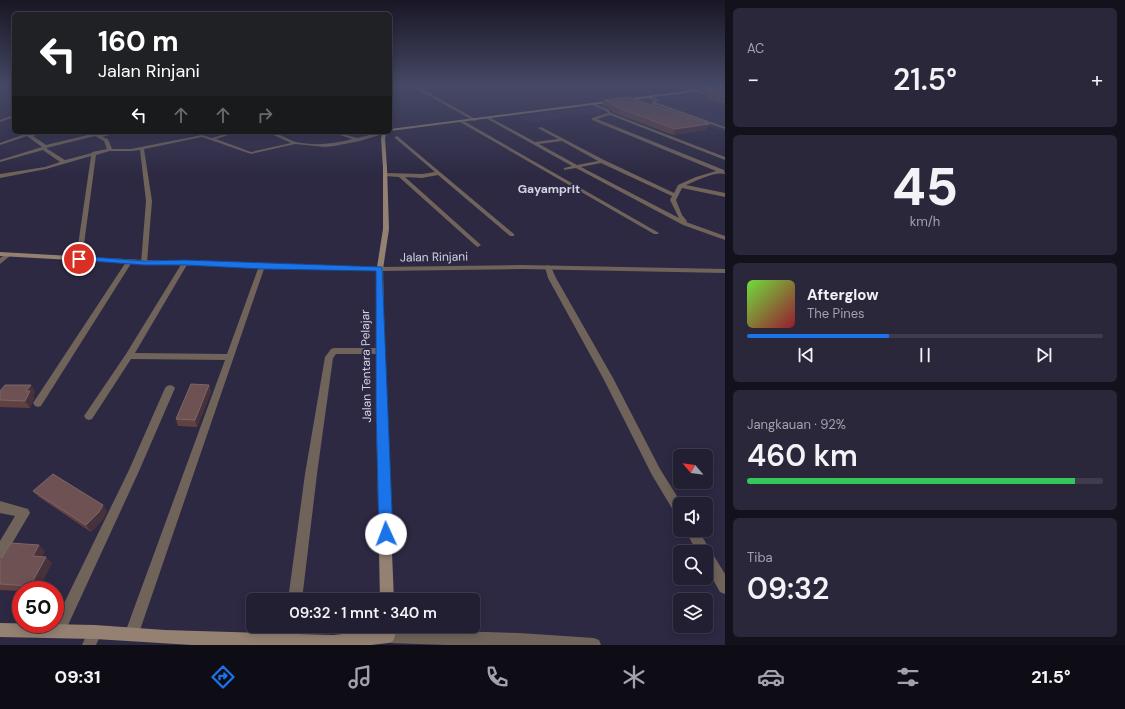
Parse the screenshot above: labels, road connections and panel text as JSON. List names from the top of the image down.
{
  "streets": {
    "main road": ["Jalan Rinjani", "Jalan Tentara Pelajar"]
  },
  "crossings": [
    ["Jalan Rinjani", "Jalan Tentara Pelajar"]
  ],
  "districts": ["Gayamprit"],
  "north": "top left",
  "page": {
    "tile": [
      "AC",
      ["45", "km/h"],
      ["Jangkauan · 92%", "460 km"],
      ["Tiba", "09:32"]
    ],
    "turn": ["160 m", "Jalan Rinjani"],
    "heat": ["−", "21.5°", "+"],
    "song": ["Afterglow", "The Pines"],
    "limit": "50",
    "trip": "09:32 · 1 mnt · 340 m",
    "tabs": ["09:31", "21.5°"]
  }
}
